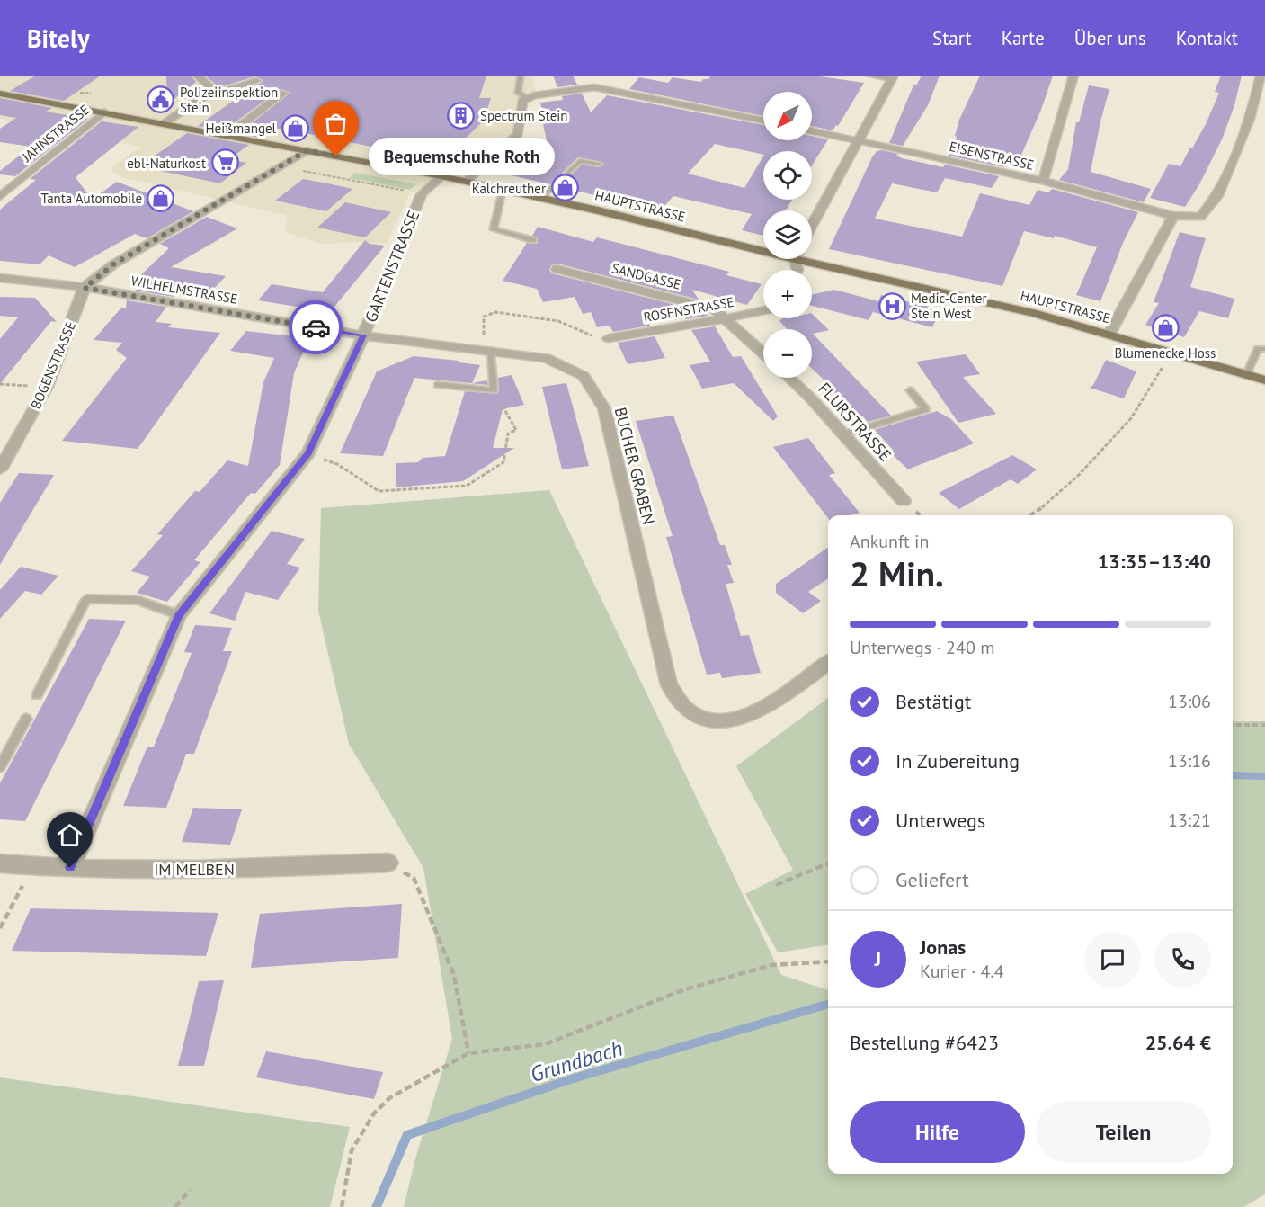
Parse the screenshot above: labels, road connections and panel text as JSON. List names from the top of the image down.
{
  "streets": {
    "main road": ["HAUPTSTRASSE"],
    "street": [
      "JAHNSTRASSE",
      "EISENSTRASSE",
      "GARTENSTRASSE",
      "SANDGASSE",
      "WILHELMSTRASSE",
      "ROSENSTRASSE",
      "BOGENSTRASSE",
      "FLURSTRASSE",
      "BUCHER GRABEN",
      "IM MELBEN"
    ]
  },
  "crossings": [
    ["JAHNSTRASSE", "HAUPTSTRASSE"],
    ["HAUPTSTRASSE", "GARTENSTRASSE"],
    ["GARTENSTRASSE", "WILHELMSTRASSE"],
    ["GARTENSTRASSE", "BUCHER GRABEN"],
    ["GARTENSTRASSE", "IM MELBEN"],
    ["SANDGASSE", "ROSENSTRASSE"],
    ["WILHELMSTRASSE", "BOGENSTRASSE"],
    ["WILHELMSTRASSE", "BUCHER GRABEN"]
  ],
  "water": ["Grundbach"],
  "places": {
    "public building": ["Polizeiinspektion Stein"],
    "building": ["Spectrum Stein"],
    "shop": [
      "Heißmangel",
      "Kalchreuther",
      "Tanta Automobile",
      "Blumenecke Hoss"
    ],
    "other": ["Bequemschuhe Roth"],
    "supermarket": ["ebl-Naturkost"],
    "hospital": ["Medic-Center Stein West"]
  },
  "north": "bottom left",
  "page": {
    "header": "Bitely",
    "nav": [
      "Start",
      "Karte",
      "Über uns",
      "Kontakt"
    ],
    "map_buttons": ["+", "−"],
    "bubble": "Bequemschuhe Roth",
    "heading": ["2 Min.", "Ankunft in", "13:35–13:40"],
    "panel": [
      "Jonas",
      "Kurier · 4.4",
      "Bestellung #6423",
      "25.64 €"
    ],
    "bar": "Unterwegs · 240 m",
    "list": [
      ["Bestätigt", "13:06"],
      ["In Zubereitung", "13:16"],
      ["Unterwegs", "13:21"],
      "Geliefert"
    ],
    "round": "J",
    "buttons": ["Hilfe", "Teilen"]
  }
}
